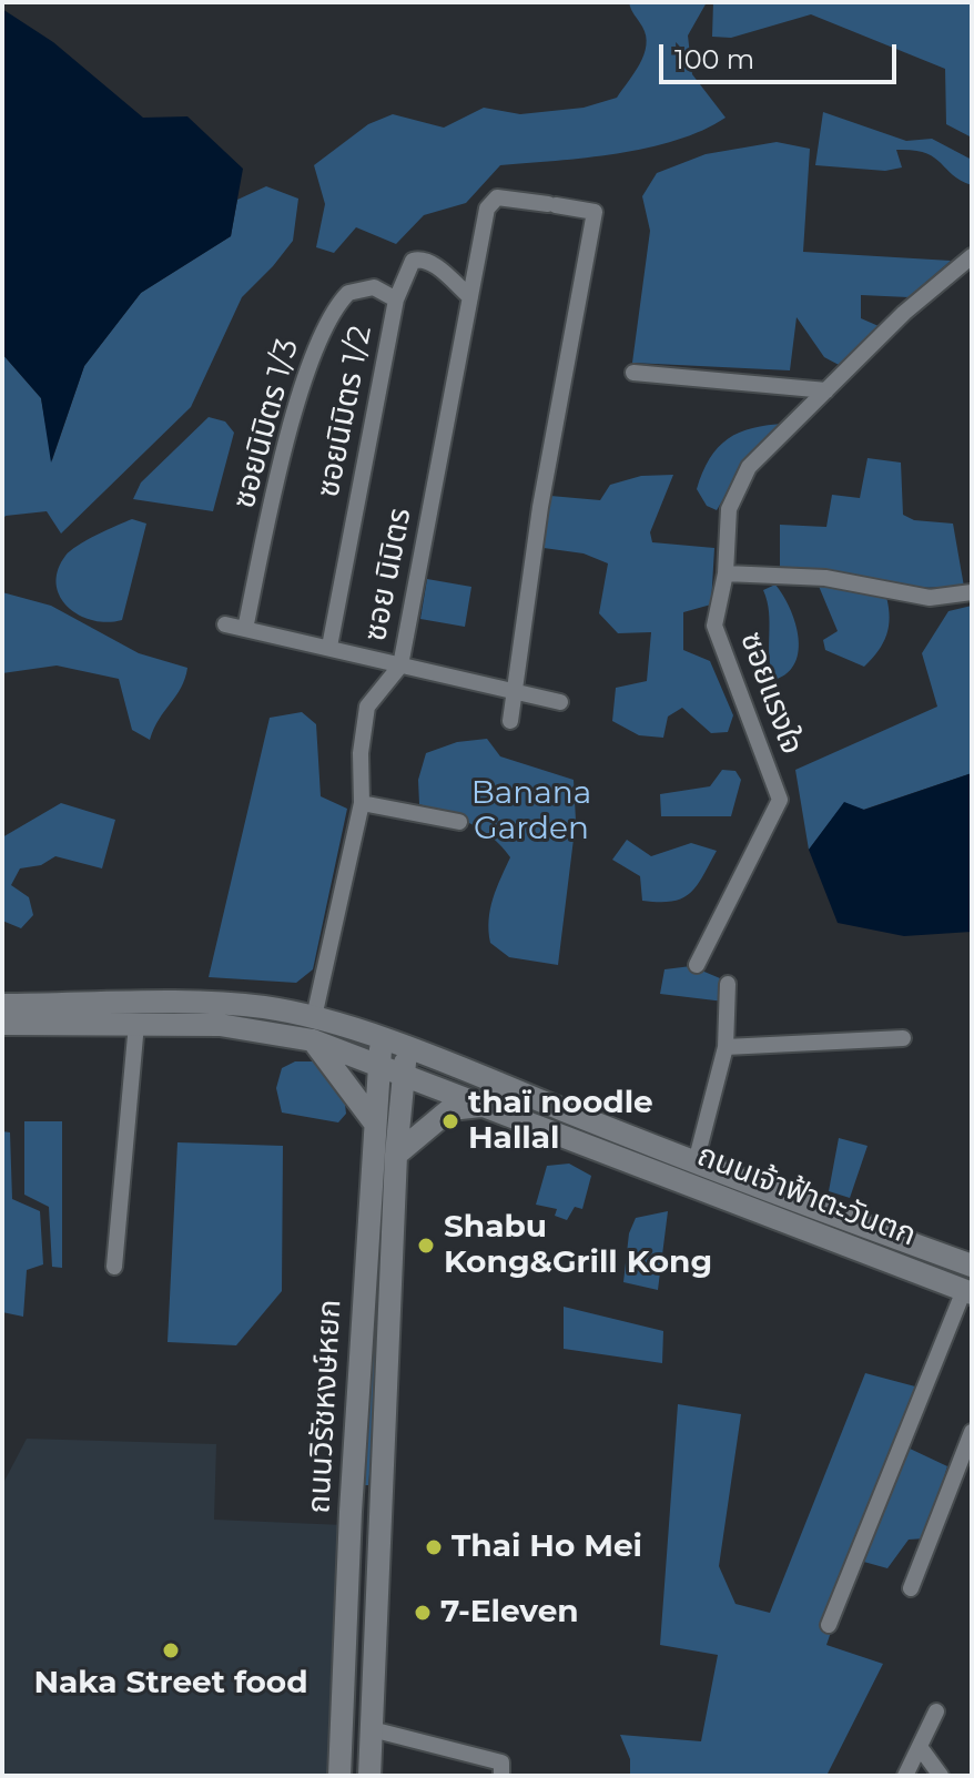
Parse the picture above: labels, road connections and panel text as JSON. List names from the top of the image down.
{
  "streets": {
    "main road": ["ถนนเจ้าฟ้าตะวันตก", "ถนนวิรัชหงษ์หยก"],
    "street": [
      "ซอยนิมิตร 1/2",
      "ซอยนิมิตร 1/3",
      "ซอย นิมิตร",
      "ซอยแรงใจ"
    ]
  },
  "crossings": [
    ["ซอยนิมิตร 1/2", "ซอยนิมิตร 1/3"],
    ["ซอยนิมิตร 1/2", "ซอย นิมิตร"],
    ["ซอย นิมิตร", "ถนนเจ้าฟ้าตะวันตก"],
    ["ถนนเจ้าฟ้าตะวันตก", "ถนนวิรัชหงษ์หยก"]
  ],
  "parks": ["Banana Garden"],
  "places": [
    "thaï noodle Hallal",
    "Shabu Kong&Grill Kong",
    "Thai Ho Mei",
    "7-Eleven",
    "Naka Street food"
  ],
  "scale_bar": "100 m"
}
